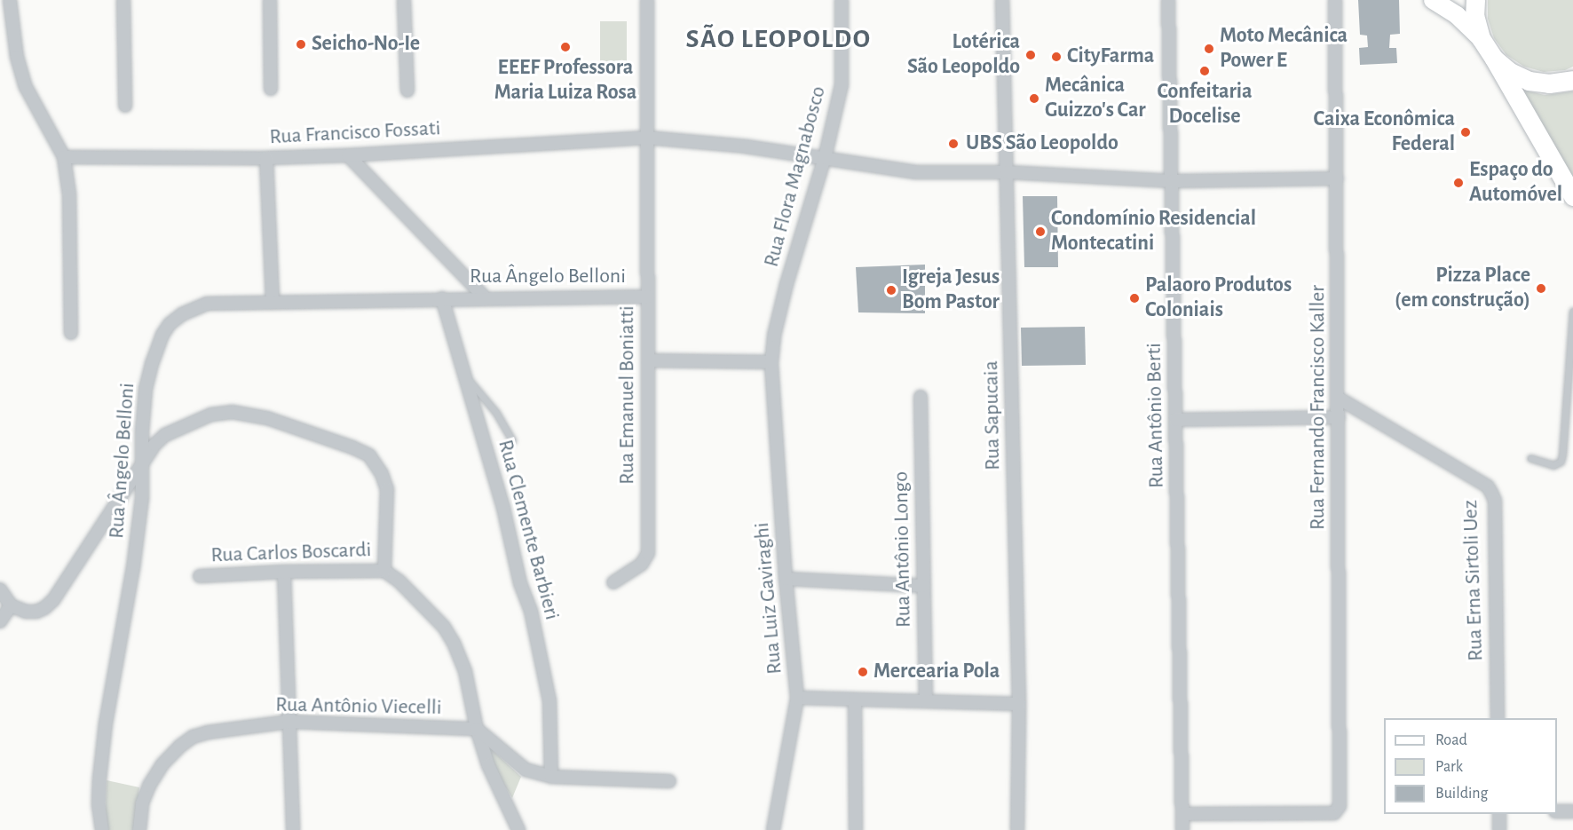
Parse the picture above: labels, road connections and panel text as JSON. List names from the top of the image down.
{
  "streets": {
    "street": [
      "Rua Francisco Fossati",
      "Rua Flora Magnabosco",
      "Rua Ângelo Belloni",
      "Rua Emanuel Boniatti",
      "Rua Fernando Francisco Kaller",
      "Rua Sapucaia",
      "Rua Antônio Berti",
      "Rua Clemente Barbieri",
      "Rua Antônio Longo",
      "Rua Carlos Boscardi",
      "Rua Erna Sirtoli Uez",
      "Rua Luiz Gaviraghi",
      "Rua Antônio Viecelli"
    ]
  },
  "crossings": [
    ["Rua Francisco Fossati", "Rua Flora Magnabosco"],
    ["Rua Francisco Fossati", "Rua Emanuel Boniatti"],
    ["Rua Francisco Fossati", "Rua Fernando Francisco Kaller"],
    ["Rua Francisco Fossati", "Rua Sapucaia"],
    ["Rua Francisco Fossati", "Rua Antônio Berti"],
    ["Rua Flora Magnabosco", "Rua Luiz Gaviraghi"],
    ["Rua Ângelo Belloni", "Rua Emanuel Boniatti"],
    ["Rua Ângelo Belloni", "Rua Clemente Barbieri"],
    ["Rua Fernando Francisco Kaller", "Rua Antônio Berti"],
    ["Rua Fernando Francisco Kaller", "Rua Erna Sirtoli Uez"],
    ["Rua Carlos Boscardi", "Rua Antônio Viecelli"]
  ],
  "districts": ["SÃO LEOPOLDO"],
  "places": [
    "Seicho-No-Ie",
    "EEEF Professora Maria Luiza Rosa",
    "Moto Mecânica Power E",
    "Lotérica São Leopoldo",
    "CityFarma",
    "Confeitaria Docelise",
    "Mecânica Guizzo's Car",
    "Caixa Econômica Federal",
    "UBS São Leopoldo",
    "Espaço do Automóvel",
    "Condomínio Residencial Montecatini",
    "Pizza Place (em construção)",
    "Igreja Jesus Bom Pastor",
    "Palaoro Produtos Coloniais",
    "Mercearia Pola"
  ],
  "legend": ["Road", "Park", "Building"]
}
